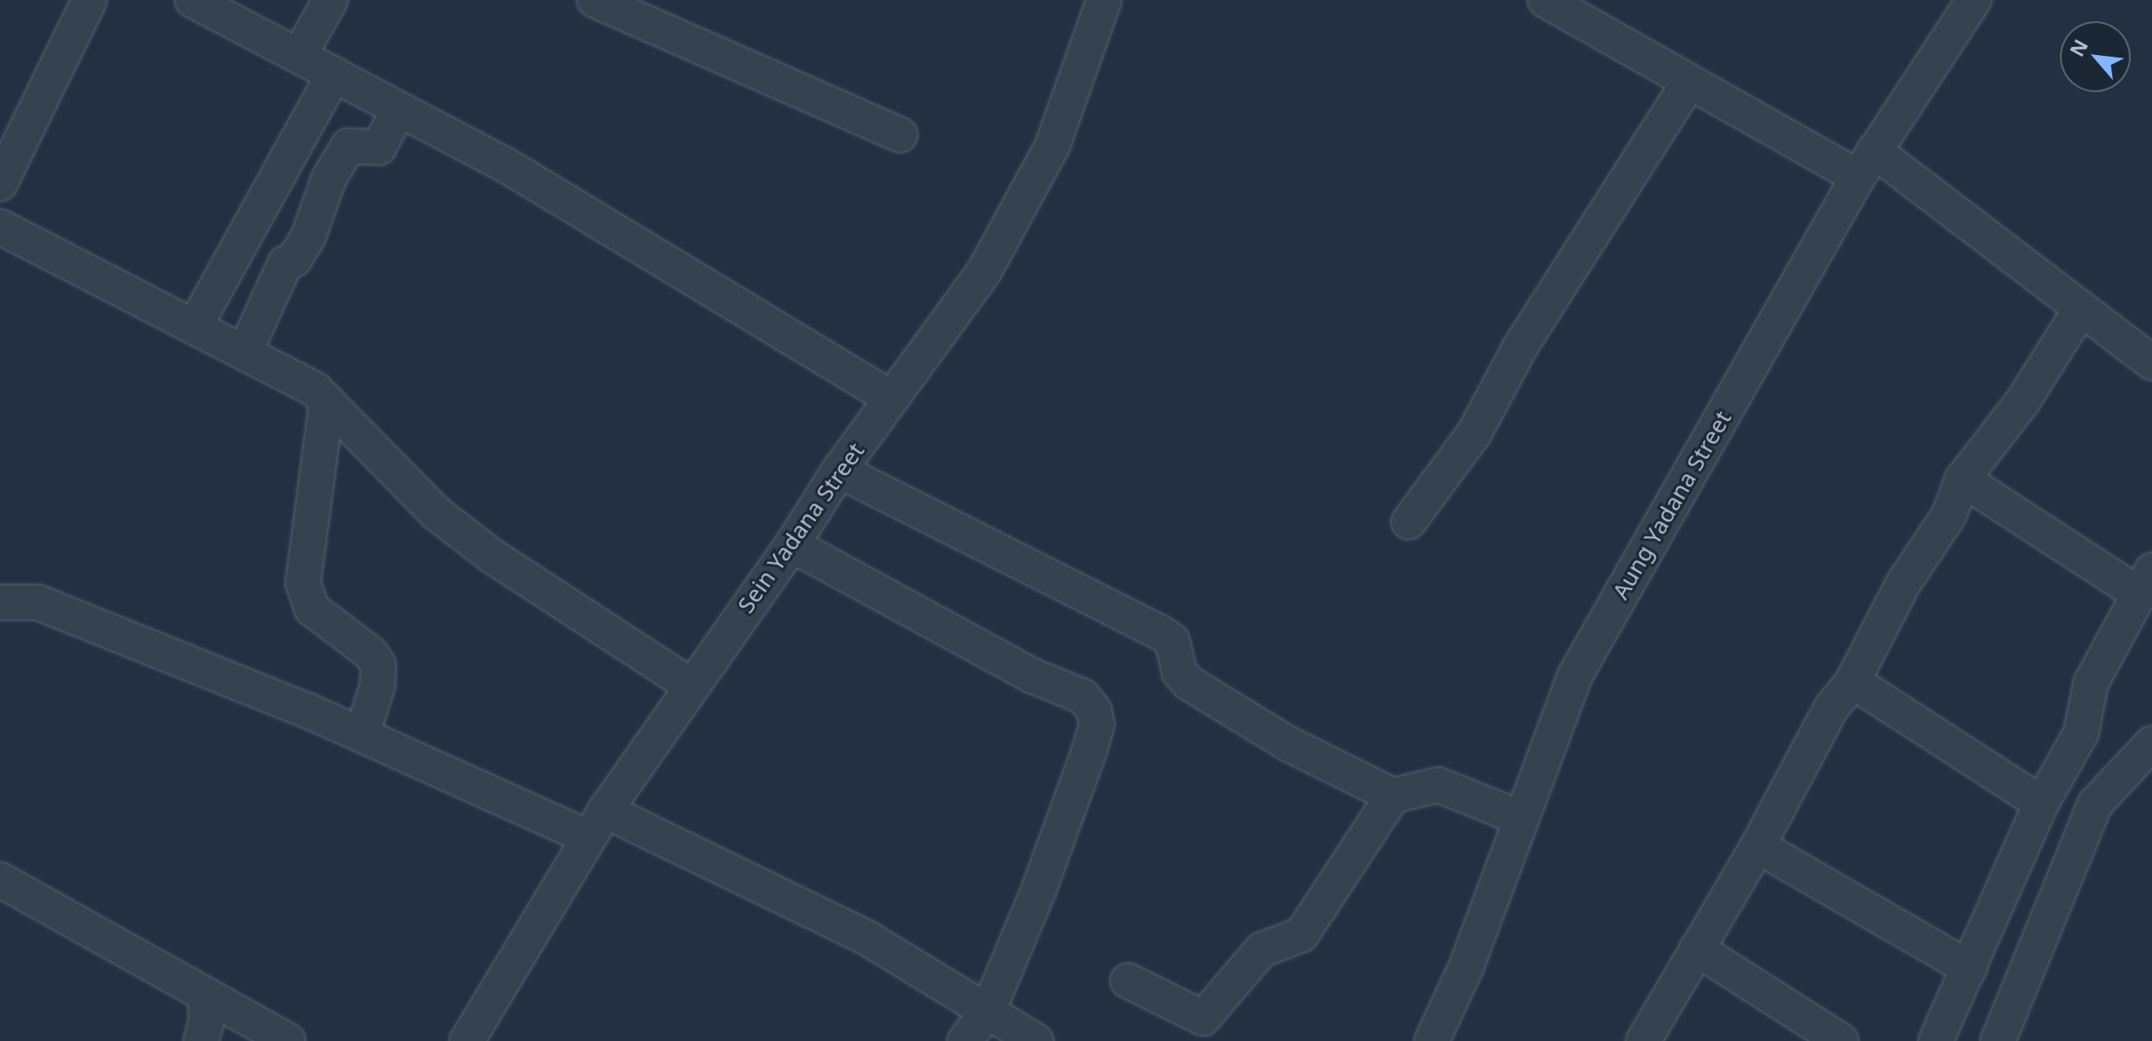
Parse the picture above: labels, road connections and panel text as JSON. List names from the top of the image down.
{
  "streets": {
    "street": ["Aung Yadana Street", "Sein Yadana Street"]
  },
  "north": "top left"
}
